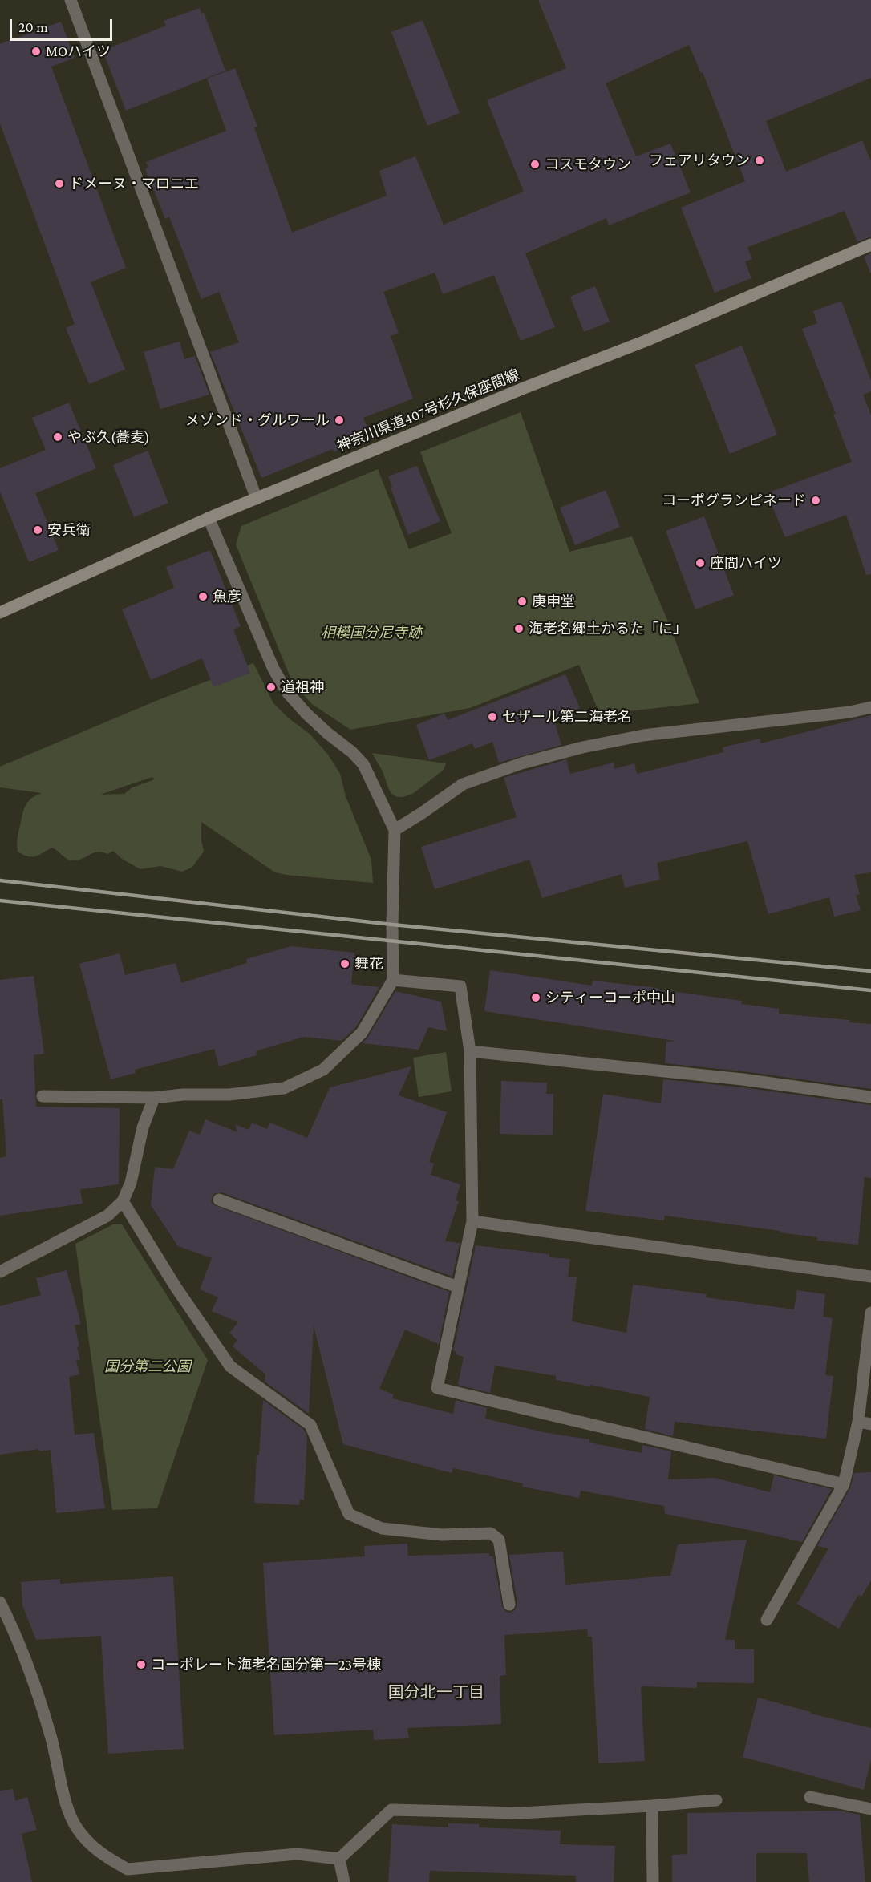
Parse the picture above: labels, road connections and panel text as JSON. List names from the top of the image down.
{
  "streets": {
    "main road": ["神奈川県道407号杉久保座間線"]
  },
  "districts": ["国分北一丁目"],
  "parks": ["相模国分尼寺跡", "国分第二公園"],
  "places": [
    "MOハイツ",
    "フェアリタウン",
    "コスモタウン",
    "ドメーヌ・マロニエ",
    "メゾンド・グルワール",
    "やぶ久(蕎麦)",
    "コーポグランピネード",
    "安兵衛",
    "座間ハイツ",
    "魚彦",
    "庚申堂",
    "海老名郷土かるた「に」",
    "道祖神",
    "セザール第二海老名",
    "舞花",
    "シティーコーポ中山",
    "コーポレート海老名国分第一23号棟"
  ],
  "scale_bar": "20 m"
}
